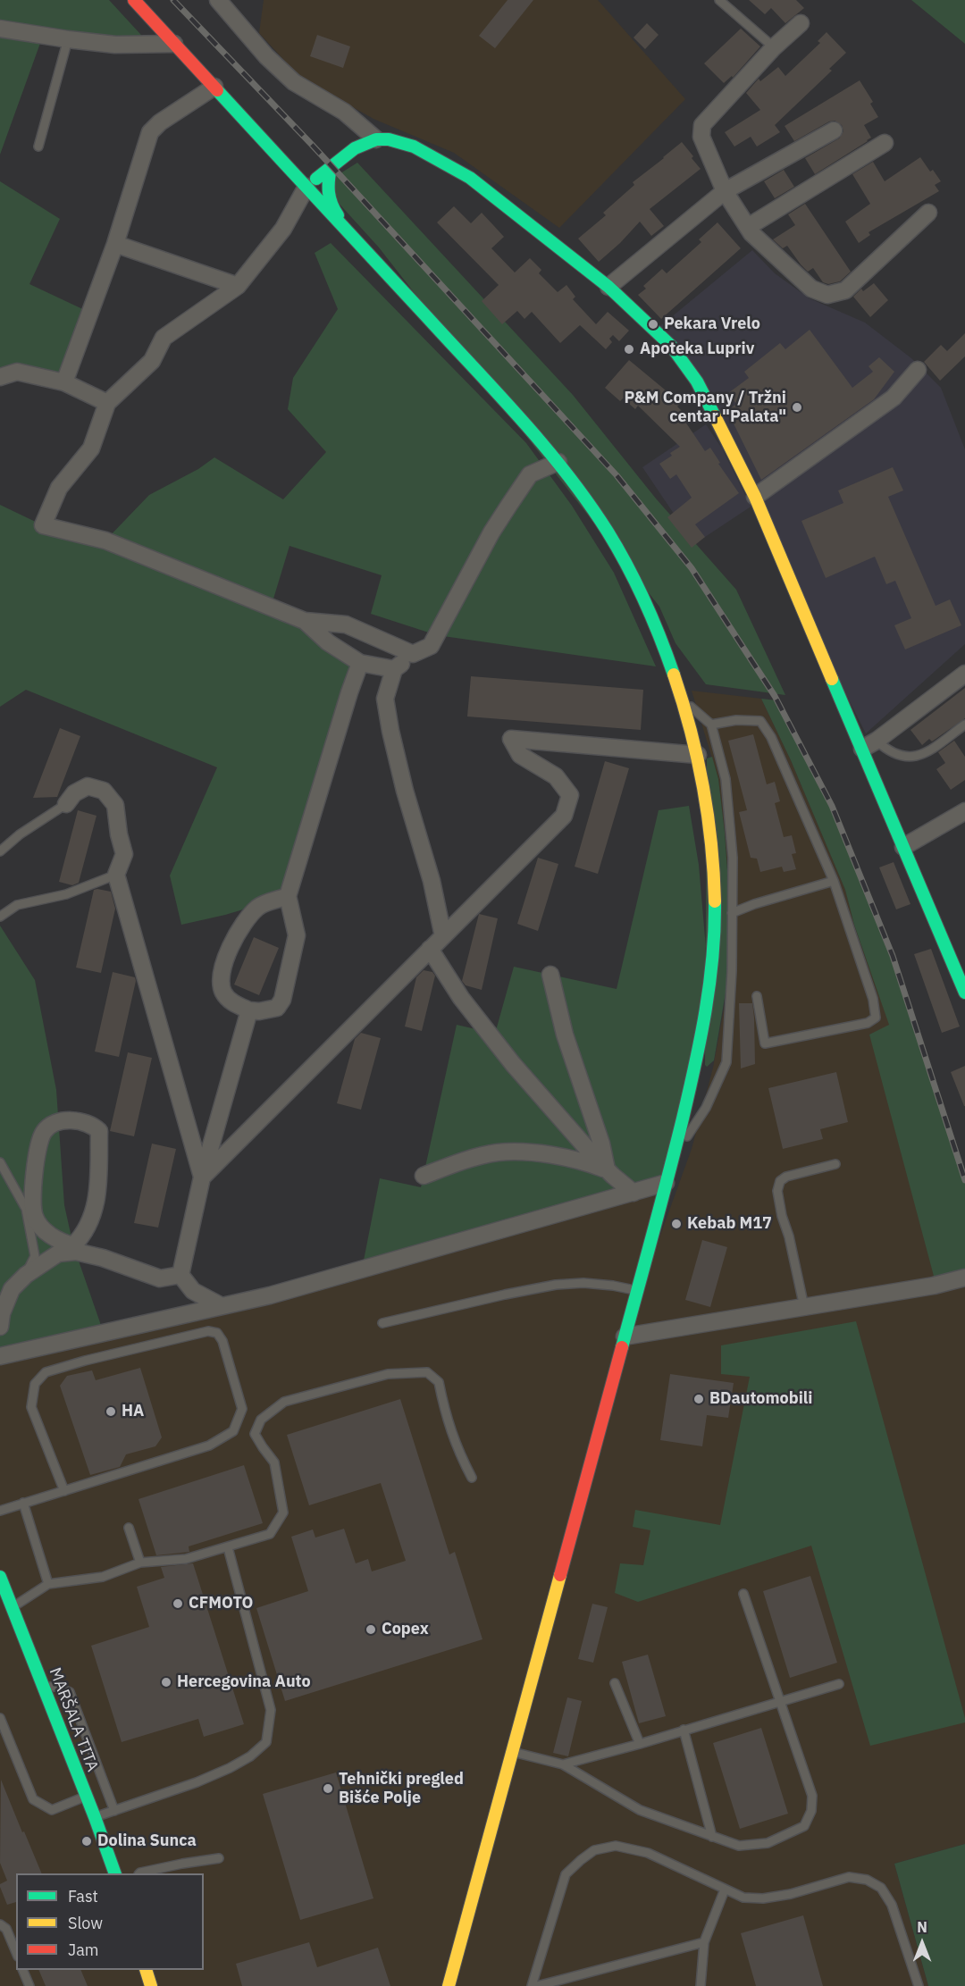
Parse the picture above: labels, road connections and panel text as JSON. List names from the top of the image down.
{
  "streets": {
    "main road": ["MARŠALA TITA"]
  },
  "places": [
    "Pekara Vrelo",
    "Apoteka Lupriv",
    "P&M Company / Tržni centar \"Palata\"",
    "Kebab M17",
    "BDautomobili",
    "HA",
    "CFMOTO",
    "Copex",
    "Hercegovina Auto",
    "Tehnički pregled Bišće Polje",
    "Dolina Sunca"
  ],
  "legend": ["Fast", "Slow", "Jam"],
  "north": "top"
}
